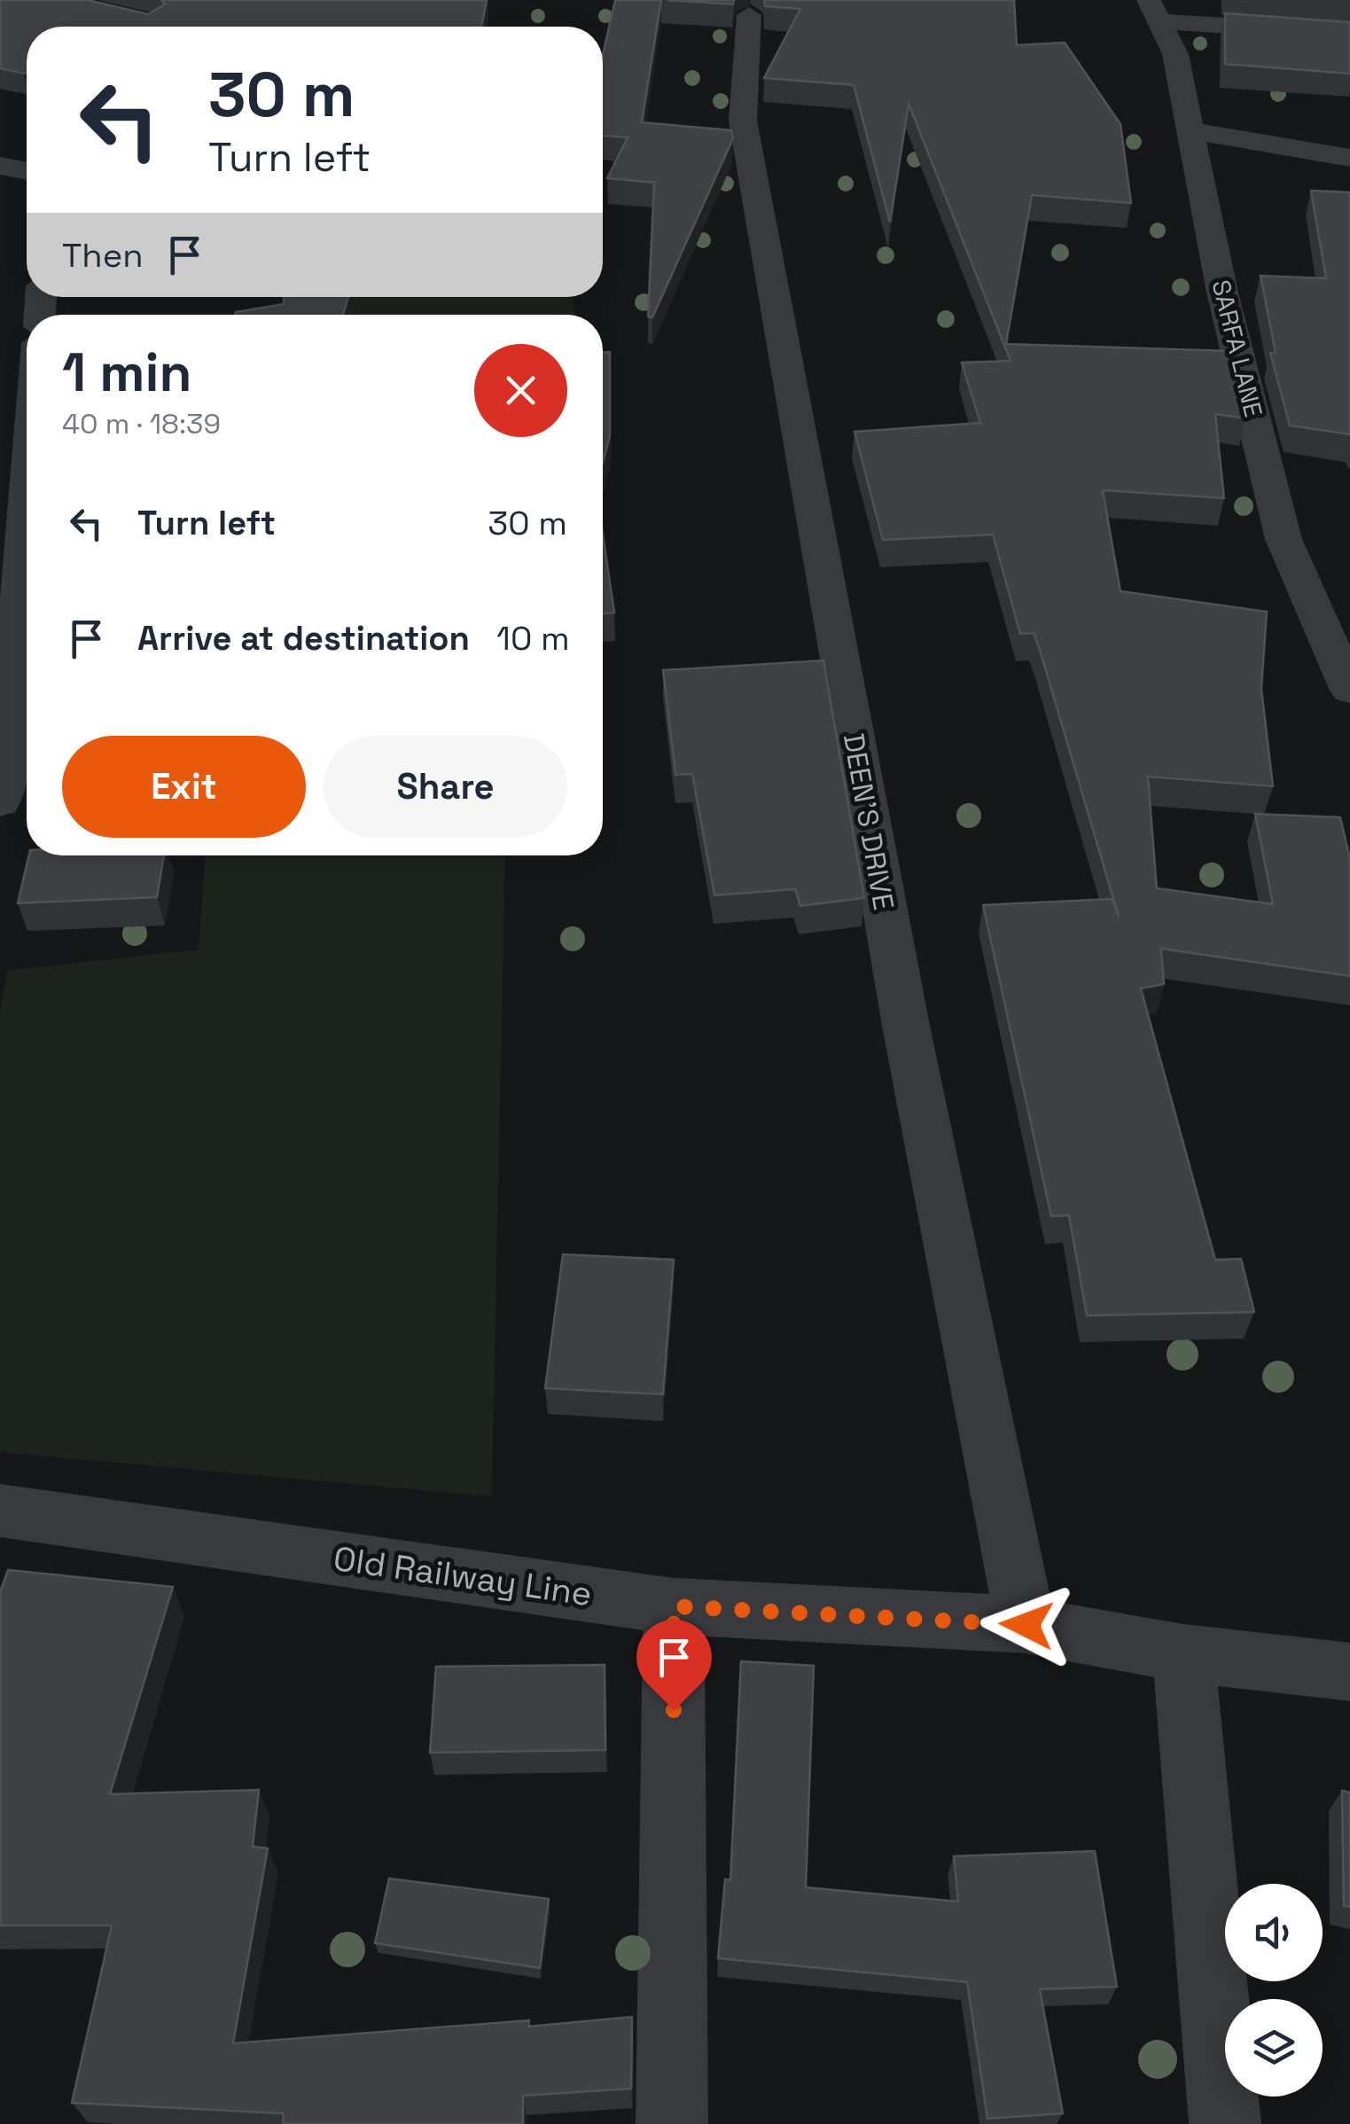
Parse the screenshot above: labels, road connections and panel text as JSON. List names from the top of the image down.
{
  "streets": {
    "street": ["SARFA LANE", "DEEN'S DRIVE", "Old Railway Line"]
  },
  "crossings": [
    ["DEEN'S DRIVE", "Old Railway Line"]
  ],
  "page": {
    "turn": ["30 m", "Turn left"],
    "then": "Then",
    "heading": ["1 min", "40 m · 18:39"],
    "list": [
      {
        "name": "Turn left",
        "value": "30 m"
      },
      {
        "name": "Arrive at destination",
        "value": "10 m"
      }
    ],
    "buttons": ["Exit", "Share"]
  }
}
